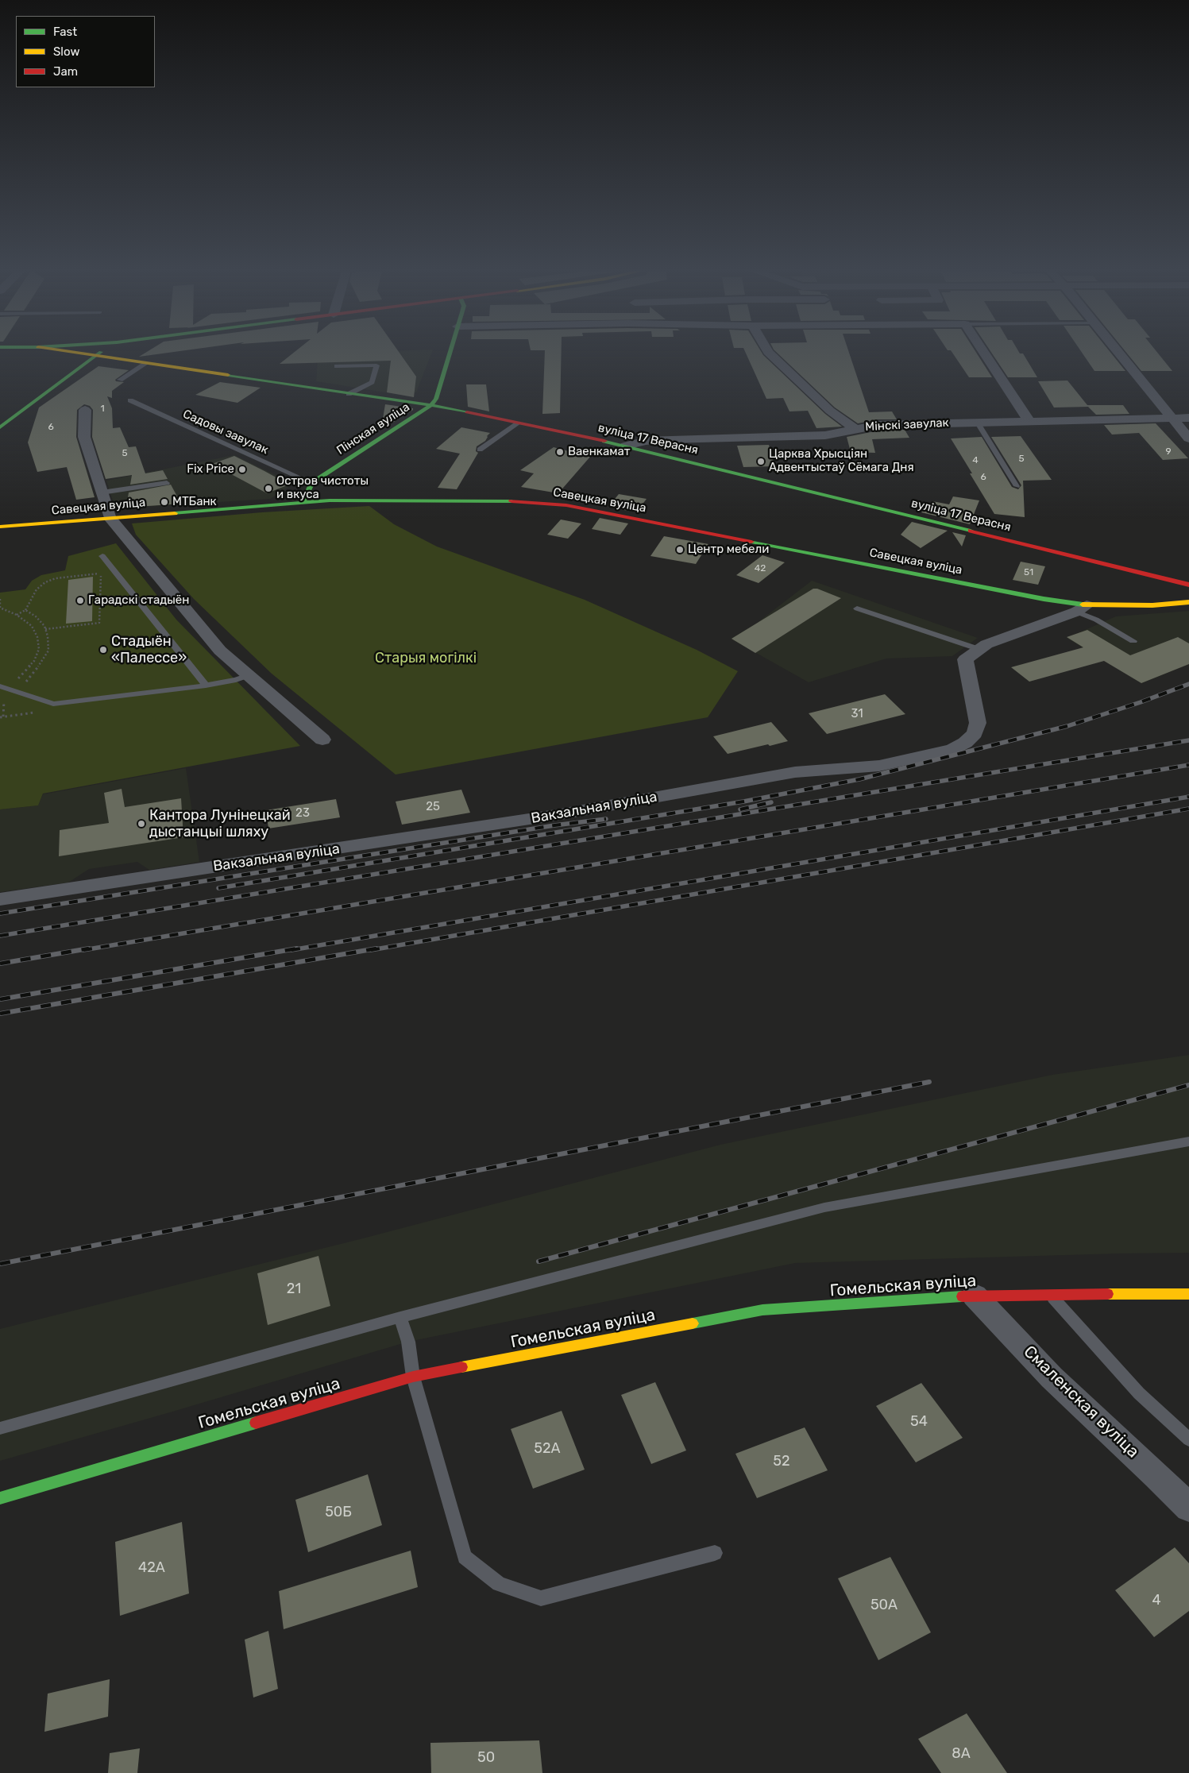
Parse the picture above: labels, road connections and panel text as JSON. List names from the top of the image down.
{
  "streets": {
    "street": [
      "Мінскі завулак",
      "Пінская вуліца",
      "вуліца 17 Верасня",
      "Савецкая вуліца",
      "Вакзальная вуліца",
      "Гомельская вуліца",
      "Смаленская вуліца"
    ],
    "lane": ["Садовы завулак"]
  },
  "crossings": [
    ["Мінскі завулак", "вуліца 17 Верасня"],
    ["Пінская вуліца", "Садовы завулак"],
    ["Пінская вуліца", "вуліца 17 Верасня"],
    ["Савецкая вуліца", "Вакзальная вуліца"],
    ["Гомельская вуліца", "Смаленская вуліца"]
  ],
  "parks": ["Старыя могілкі"],
  "places": [
    "Ваенкамат",
    "Царква Хрысціян Адвентыстаў Сёмага Дня",
    "Fix Price",
    "Остров чистоты и вкуса",
    "МТБанк",
    "Центр мебели",
    "Гарадскі стадыён",
    "Стадыён «Палессе»",
    "Кантора Лунінецкай дыстанцыі шляху"
  ],
  "house_numbers": [
    "1",
    "6",
    "9",
    "5",
    "5",
    "4",
    "6",
    "42",
    "51",
    "31",
    "25",
    "23",
    "21",
    "54",
    "52А",
    "52",
    "50Б",
    "42А",
    "4",
    "50А",
    "8А",
    "50"
  ],
  "legend": ["Fast", "Slow", "Jam"]
}
